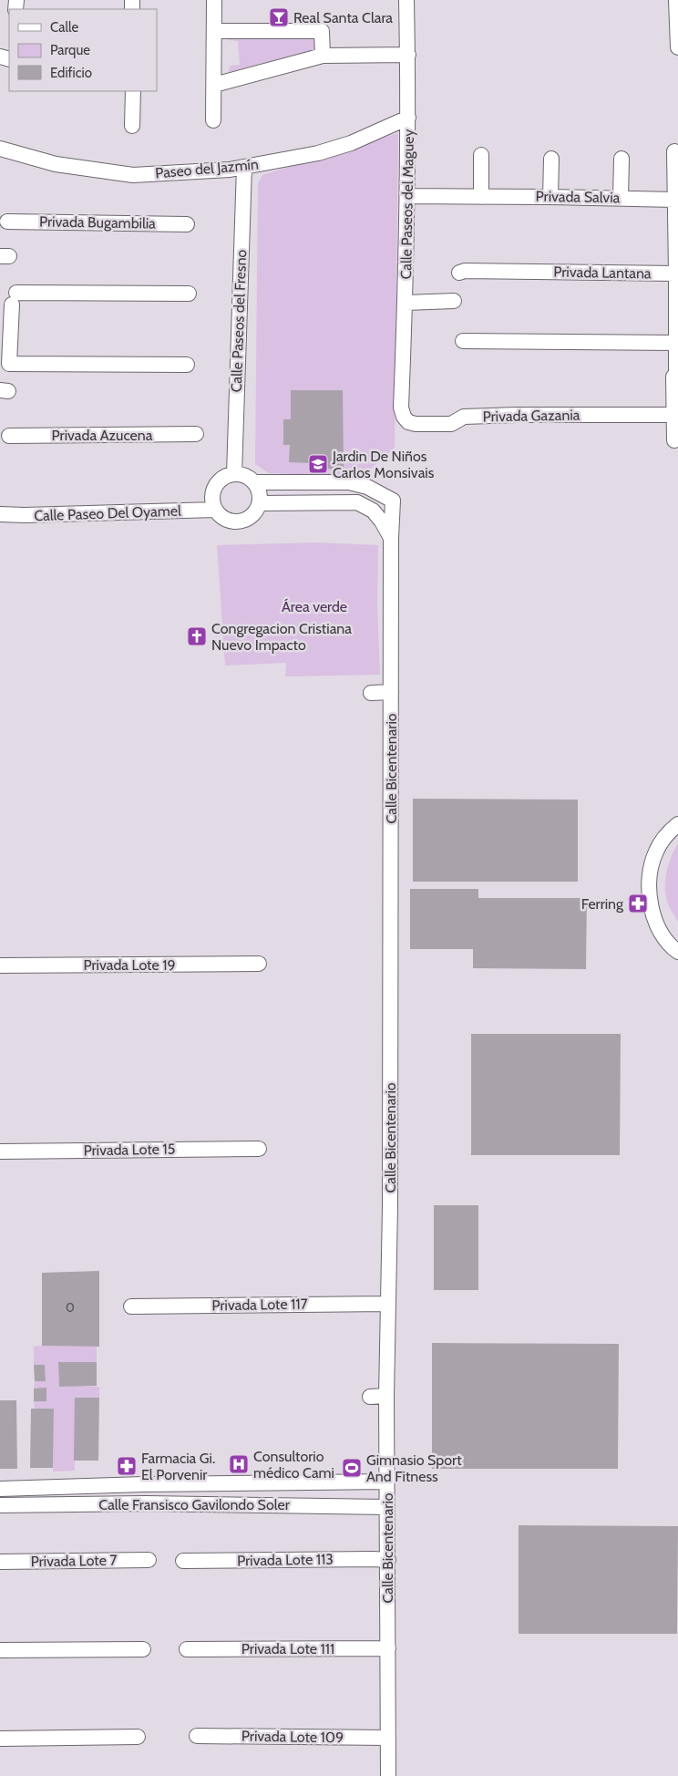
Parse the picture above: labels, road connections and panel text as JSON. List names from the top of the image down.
{
  "streets": {
    "street": [
      "Paseo del Jazmín",
      "Privada Salvia",
      "Calle Paseos del Maguey",
      "Privada Bugambilia",
      "Privada Lantana",
      "Calle Paseos del Fresno",
      "Privada Gazania",
      "Privada Azucena",
      "Calle Paseo Del Oyamel",
      "Calle Bicentenario",
      "Privada Lote 19",
      "Privada Lote 15",
      "Privada Lote 117",
      "Calle Fransisco Gavilondo Soler",
      "Privada Lote 113",
      "Privada Lote 7",
      "Privada Lote 111",
      "Privada Lote 109"
    ]
  },
  "crossings": [
    ["Paseo del Jazmín", "Calle Paseos del Maguey"],
    ["Paseo del Jazmín", "Calle Paseos del Fresno"],
    ["Privada Salvia", "Calle Paseos del Maguey"],
    ["Calle Paseos del Maguey", "Privada Gazania"],
    ["Calle Paseos del Fresno", "Calle Paseo Del Oyamel"],
    ["Calle Paseos del Fresno", "Calle Bicentenario"],
    ["Calle Paseo Del Oyamel", "Calle Bicentenario"],
    ["Calle Bicentenario", "Privada Lote 117"],
    ["Calle Bicentenario", "Calle Fransisco Gavilondo Soler"],
    ["Calle Bicentenario", "Privada Lote 113"],
    ["Calle Bicentenario", "Privada Lote 111"],
    ["Calle Bicentenario", "Privada Lote 109"]
  ],
  "parks": ["Área verde"],
  "places": {
    "bar": ["Real Santa Clara"],
    "school or university": ["Jardin De Niños Carlos Monsivais"],
    "church": ["Congregacion Cristiana Nuevo Impacto"],
    "pharmacy": ["Ferring", "Farmacia Gi. El Porvenir"],
    "hospital": ["Consultorio médico Cami"],
    "sports": ["Gimnasio Sport And Fitness"]
  },
  "house_numbers": ["0"],
  "legend": ["Calle", "Parque", "Edificio"]
}
